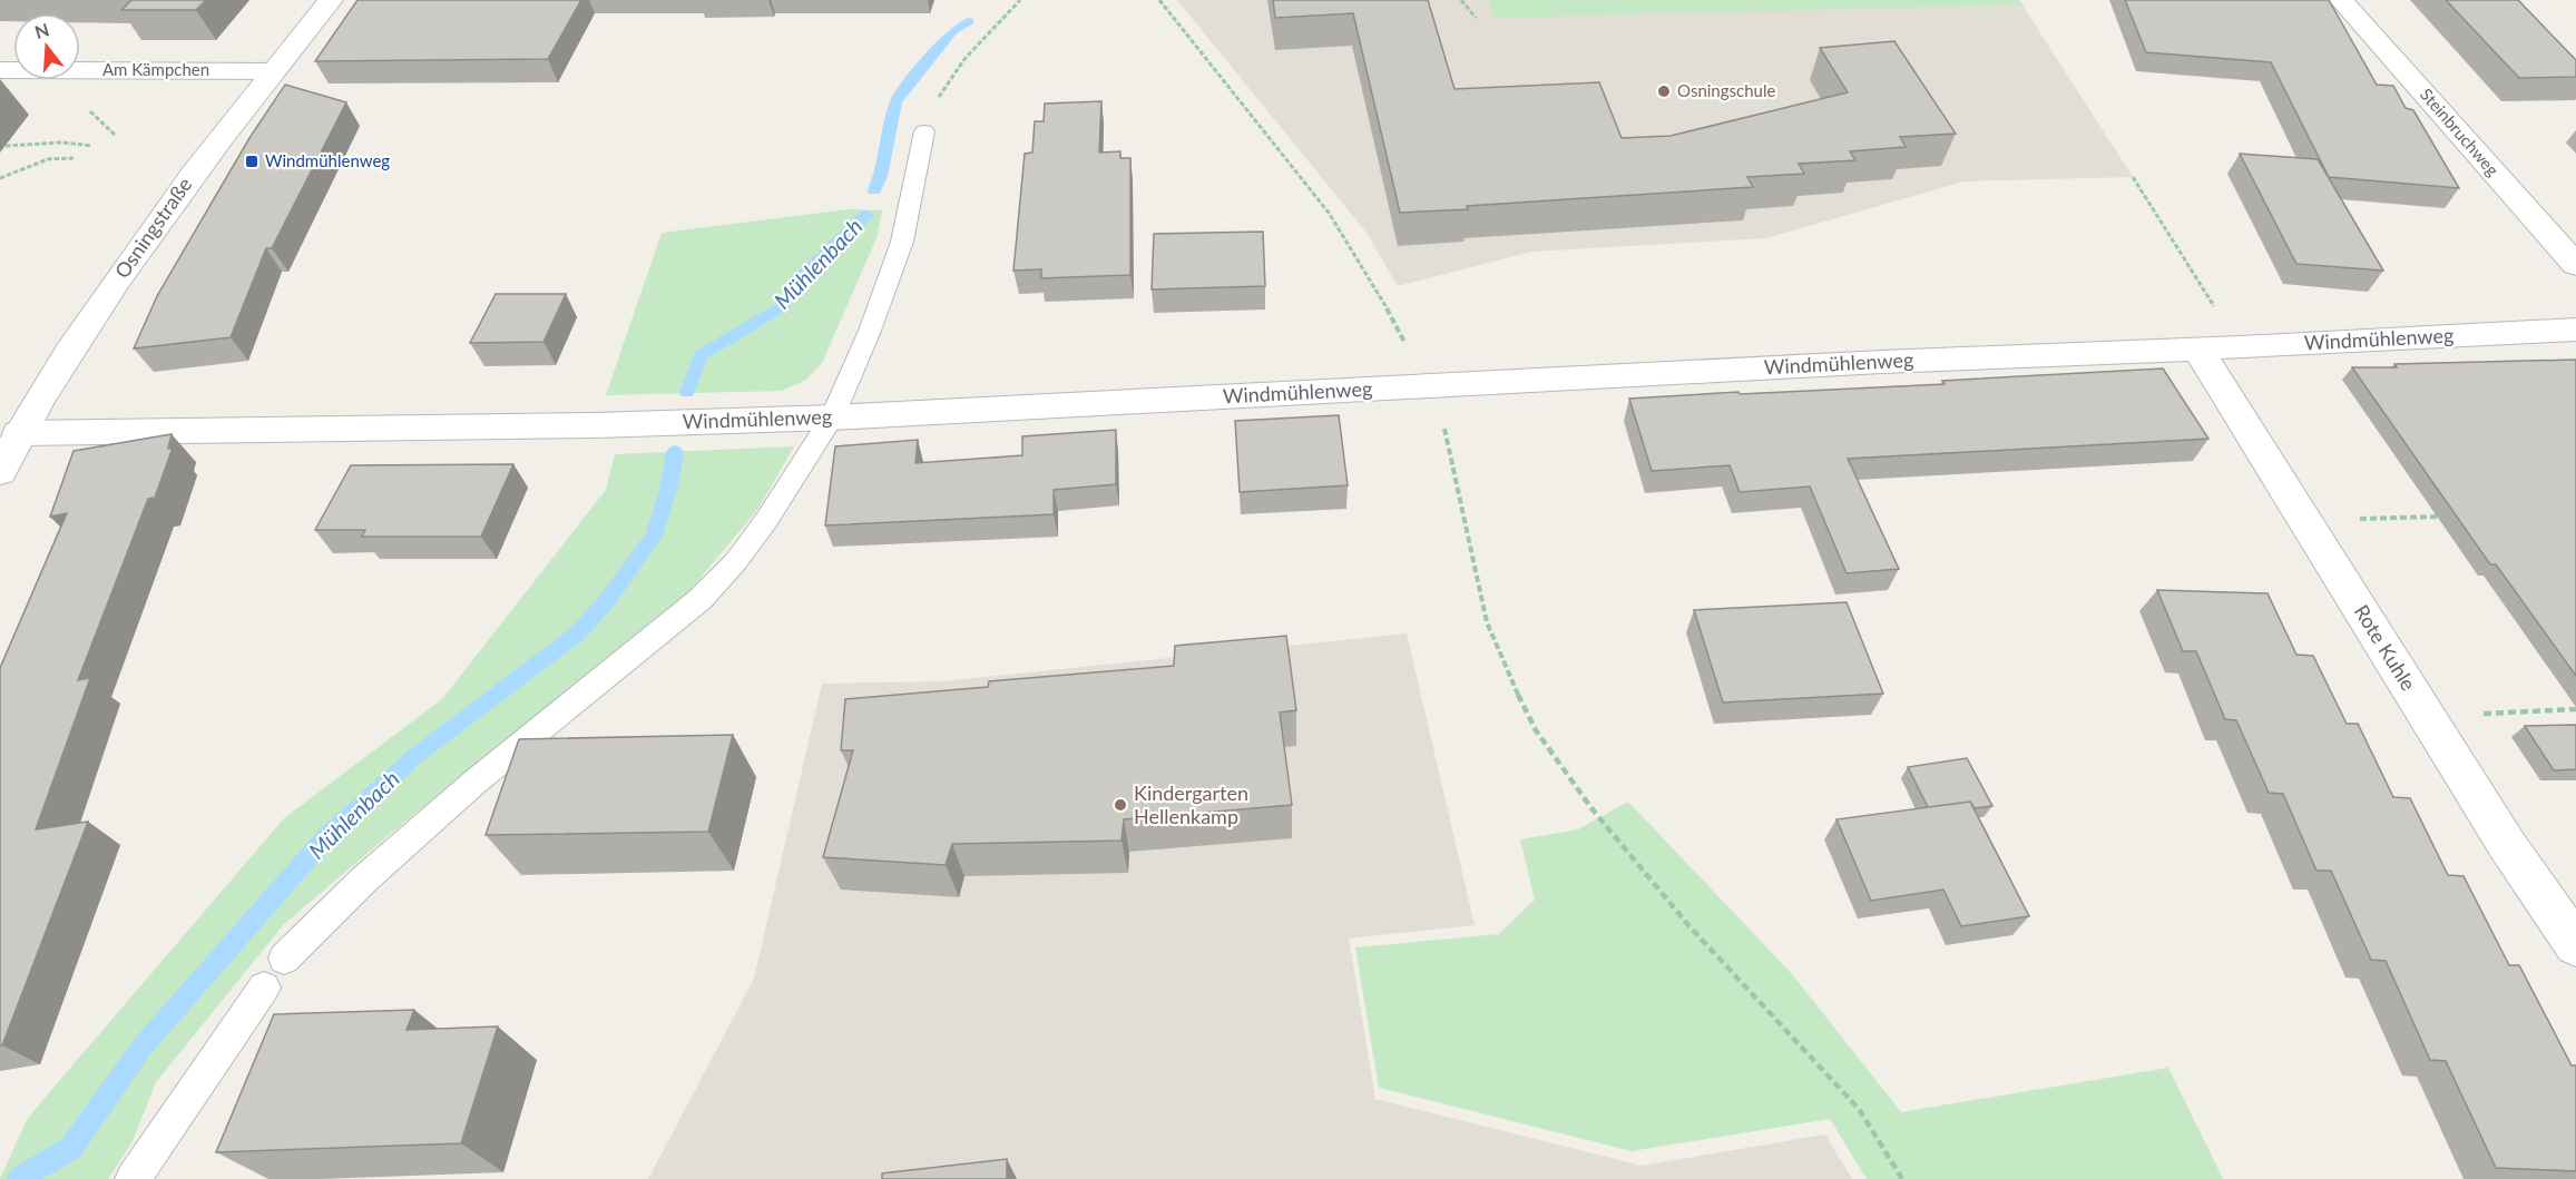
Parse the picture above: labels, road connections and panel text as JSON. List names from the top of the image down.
{
  "streets": {
    "street": [
      "Am Kämpchen",
      "Steinbruchweg",
      "Osningstraße",
      "Windmühlenweg",
      "Rote Kuhle"
    ]
  },
  "crossings": [
    ["Am Kämpchen", "Osningstraße"],
    ["Osningstraße", "Windmühlenweg"],
    ["Windmühlenweg", "Rote Kuhle"]
  ],
  "water": ["Mühlenbach"],
  "places": {
    "other": ["Osningschule", "Kindergarten Hellenkamp"],
    "transit": ["Windmühlenweg"]
  },
  "north": "top"
}
